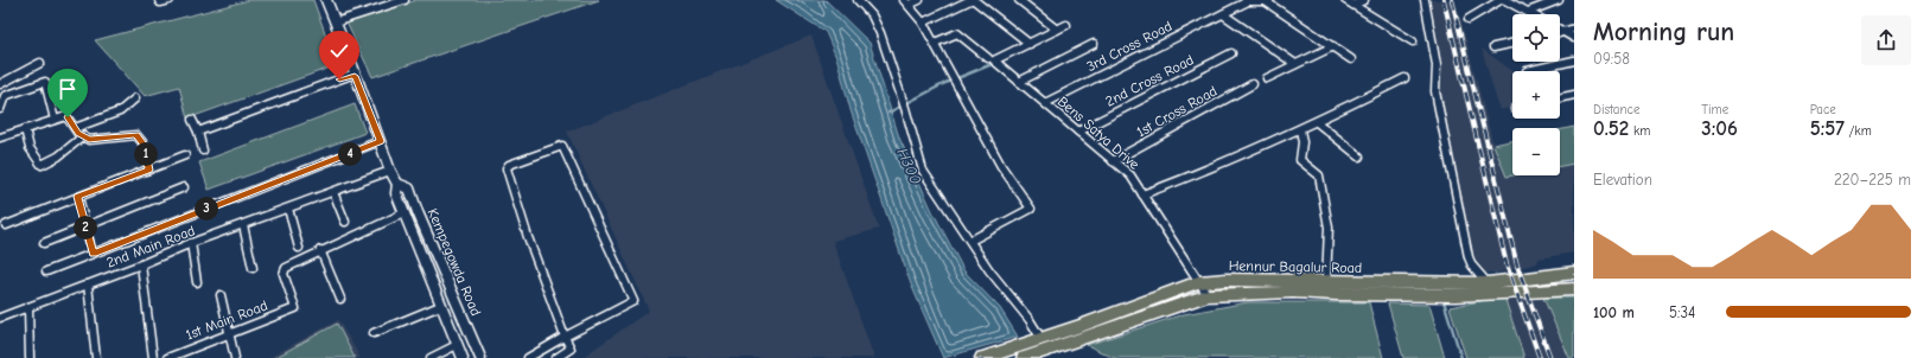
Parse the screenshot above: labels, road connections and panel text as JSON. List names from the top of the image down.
{
  "streets": {
    "main road": ["Hennur Bagalur Road"],
    "street": [
      "3rd Cross Road",
      "2nd Cross Road",
      "1st Cross Road",
      "Bens Satya Drive",
      "2nd Main Road",
      "Kempegowda Road",
      "1st Main Road"
    ]
  },
  "crossings": [
    ["3rd Cross Road", "Bens Satya Drive"],
    ["2nd Cross Road", "Bens Satya Drive"],
    ["1st Cross Road", "Bens Satya Drive"],
    ["Bens Satya Drive", "Hennur Bagalur Road"],
    ["2nd Main Road", "Kempegowda Road"]
  ],
  "water": ["H300"],
  "page": {
    "heading": ["Morning run", "09:58"],
    "map_buttons": ["+", "−"],
    "stats": [
      ["Distance", "0.52 km"],
      ["Time", "3:06"],
      ["Pace", "5:57 /km"]
    ],
    "pins": [
      "1",
      "4",
      "3",
      "2"
    ],
    "chart": ["Elevation", "220–225 m"],
    "list": [
      {
        "name": "100 m",
        "note": "5:34"
      }
    ]
  }
}
